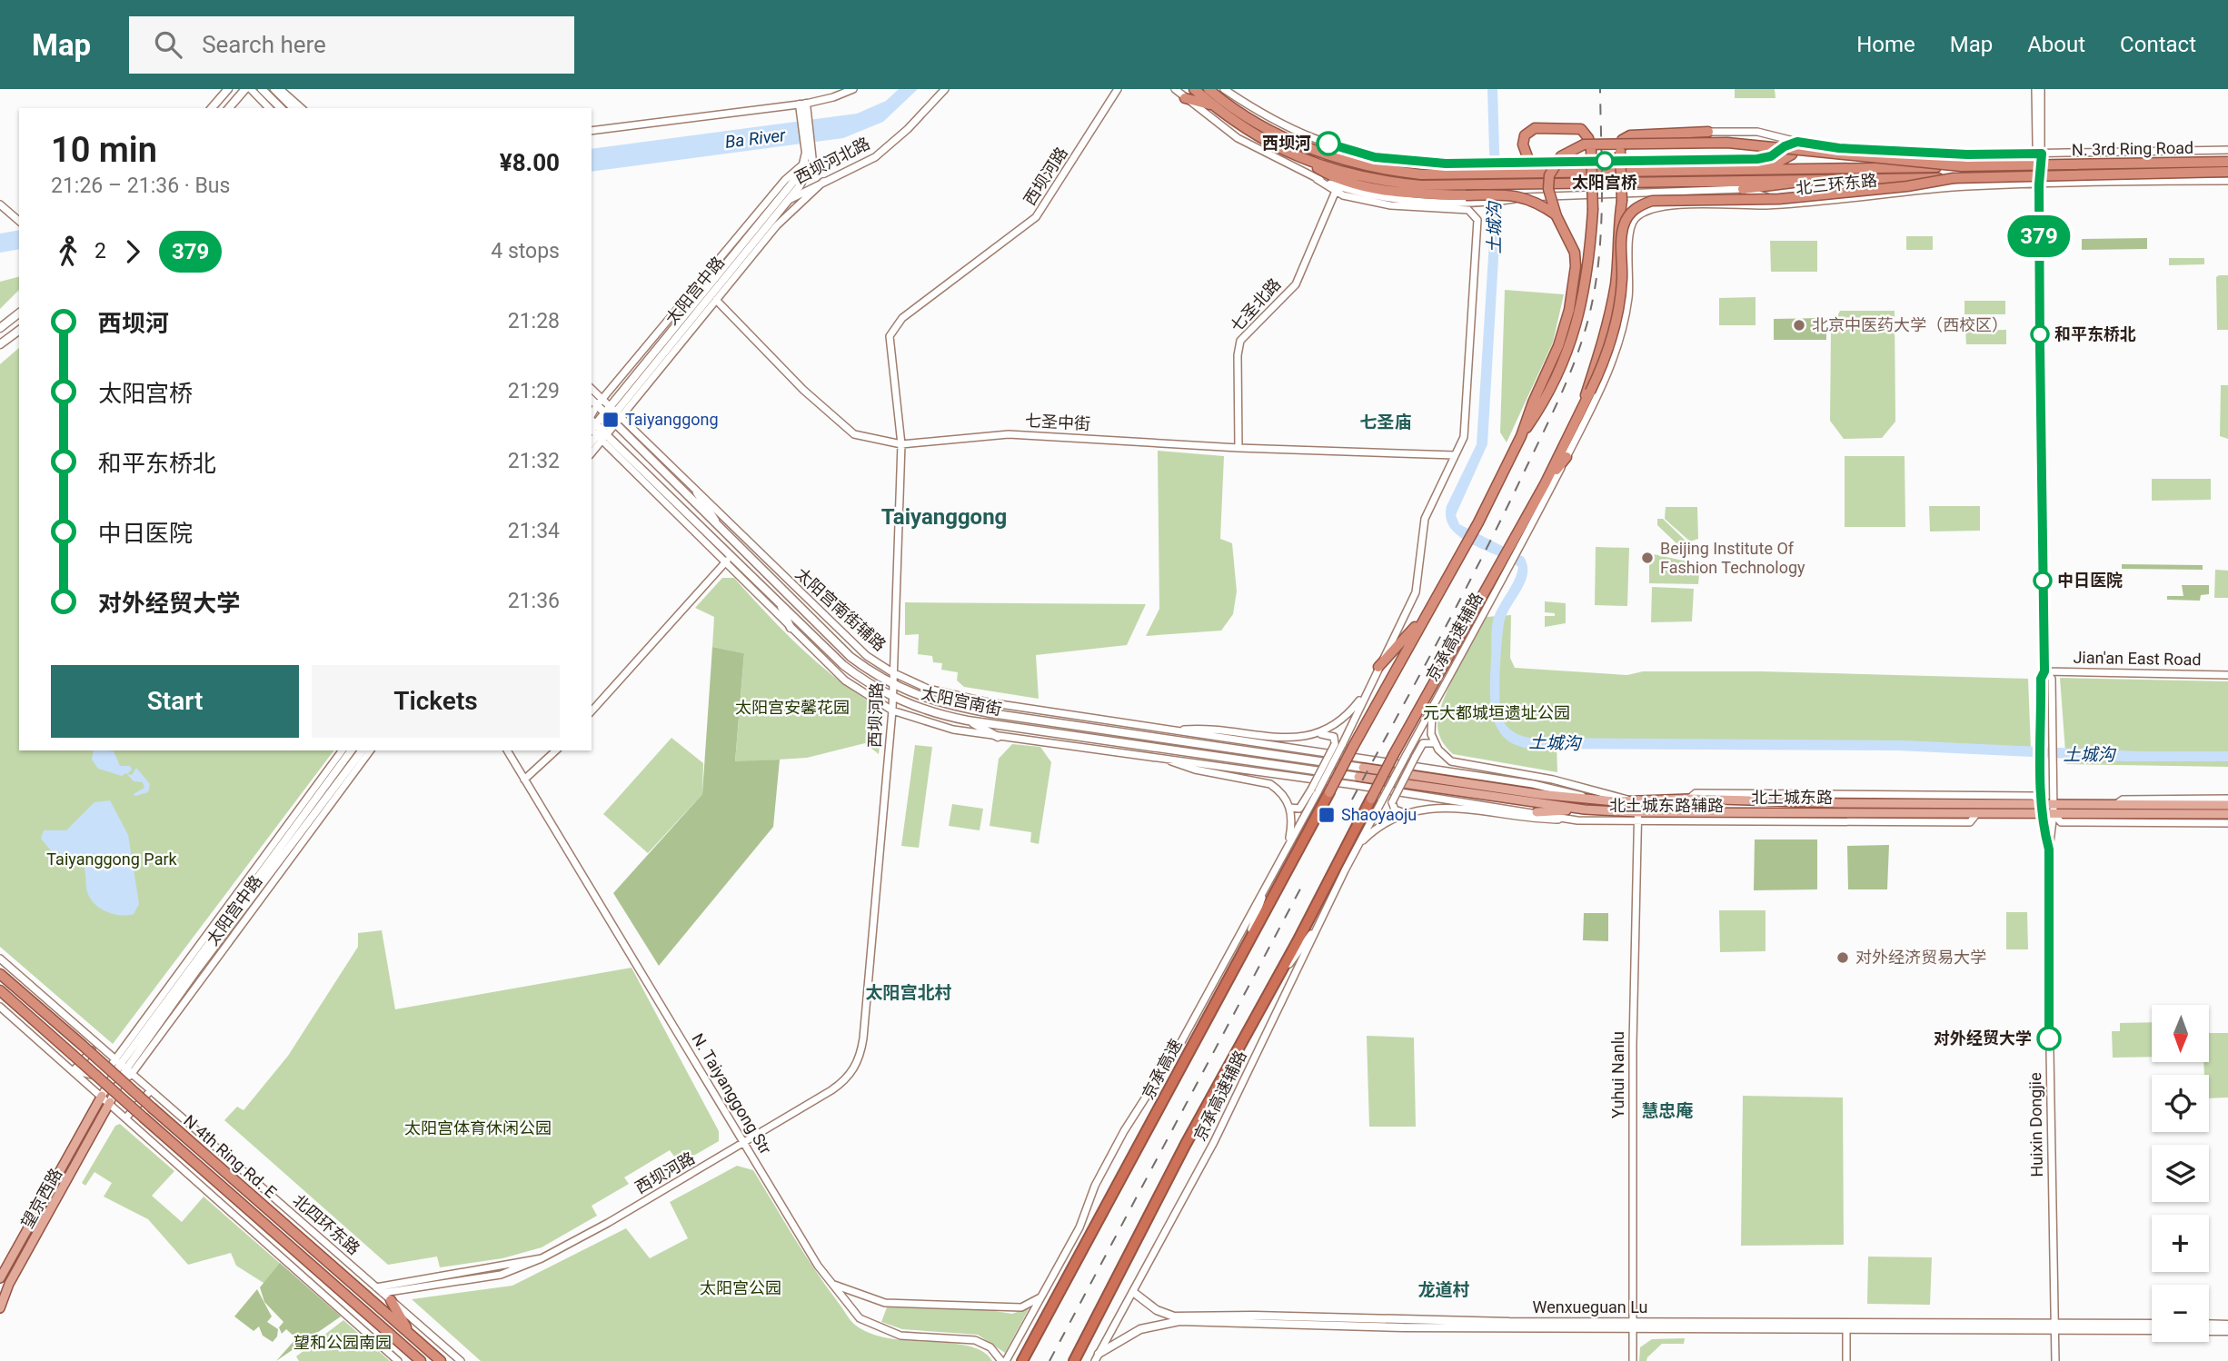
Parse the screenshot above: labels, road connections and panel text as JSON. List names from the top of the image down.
{
  "streets": {
    "highway": ["N. 3rd Ring Road", "京承高速", "N 4th Ring Rd. E"],
    "main road": [
      "太阳宫中路",
      "太阳宫南街",
      "北土城东路",
      "望京西路",
      "Wenxueguan Lu"
    ],
    "street": [
      "西坝河北路",
      "西坝河路",
      "北三环东路",
      "七圣北路",
      "七圣中街",
      "太阳宫南街辅路",
      "京承高速辅路",
      "Jian'an East Road",
      "北土城东路辅路",
      "Yuhui Nanlu",
      "N. Taiyanggong Str",
      "Huixin Dongjie",
      "北四环东路"
    ]
  },
  "crossings": [
    ["西坝河北路", "太阳宫中路"],
    ["西坝河路", "七圣中街"],
    ["西坝河路", "太阳宫南街辅路"],
    ["西坝河路", "太阳宫南街"],
    ["西坝河路", "N. Taiyanggong Str"],
    ["西坝河路", "北四环东路"],
    ["太阳宫中路", "七圣中街"],
    ["太阳宫中路", "太阳宫南街辅路"],
    ["太阳宫中路", "太阳宫南街"],
    ["太阳宫中路", "北四环东路"],
    ["七圣北路", "七圣中街"],
    ["太阳宫南街辅路", "太阳宫南街"],
    ["太阳宫南街辅路", "北土城东路辅路"],
    ["京承高速辅路", "Wenxueguan Lu"],
    ["Jian'an East Road", "Huixin Dongjie"],
    ["太阳宫南街", "北土城东路"],
    ["太阳宫南街", "北土城东路辅路"],
    ["北土城东路", "北土城东路辅路"],
    ["北土城东路", "Yuhui Nanlu"],
    ["北土城东路", "Huixin Dongjie"],
    ["北土城东路辅路", "Yuhui Nanlu"],
    ["Yuhui Nanlu", "Wenxueguan Lu"],
    ["Huixin Dongjie", "Wenxueguan Lu"]
  ],
  "districts": [
    "七圣庙",
    "Taiyanggong",
    "太阳宫北村",
    "慧忠庵",
    "龙道村"
  ],
  "water": ["Ba River", "土城沟"],
  "parks": [
    "太阳宫安馨花园",
    "元大都城垣遗址公园",
    "Taiyanggong Park",
    "太阳宫体育休闲公园",
    "太阳宫公园",
    "望和公园南园"
  ],
  "places": {
    "other": [
      "西坝河",
      "太阳宫桥",
      "北京中医药大学（西校区）",
      "和平东桥北",
      "Beijing Institute Of Fashion Technology",
      "中日医院",
      "对外经济贸易大学",
      "对外经贸大学"
    ],
    "transit": ["Taiyanggong", "Shaoyaoju"]
  },
  "lines": ["bus line 379"],
  "north": "bottom",
  "page": {
    "header": "Map",
    "search": "Search here",
    "nav": [
      "Home",
      "Map",
      "About",
      "Contact"
    ],
    "on_map": "379",
    "heading": ["10 min", "21:26 – 21:36 · Bus", "¥8.00"],
    "legs": ["2", "379", "4 stops"],
    "list": [
      {
        "name": "西坝河",
        "value": "21:28"
      },
      {
        "name": "太阳宫桥",
        "value": "21:29"
      },
      {
        "name": "和平东桥北",
        "value": "21:32"
      },
      {
        "name": "中日医院",
        "value": "21:34"
      },
      {
        "name": "对外经贸大学",
        "value": "21:36"
      }
    ],
    "buttons": ["Start", "Tickets"],
    "map_buttons": ["+", "−"]
  }
}
